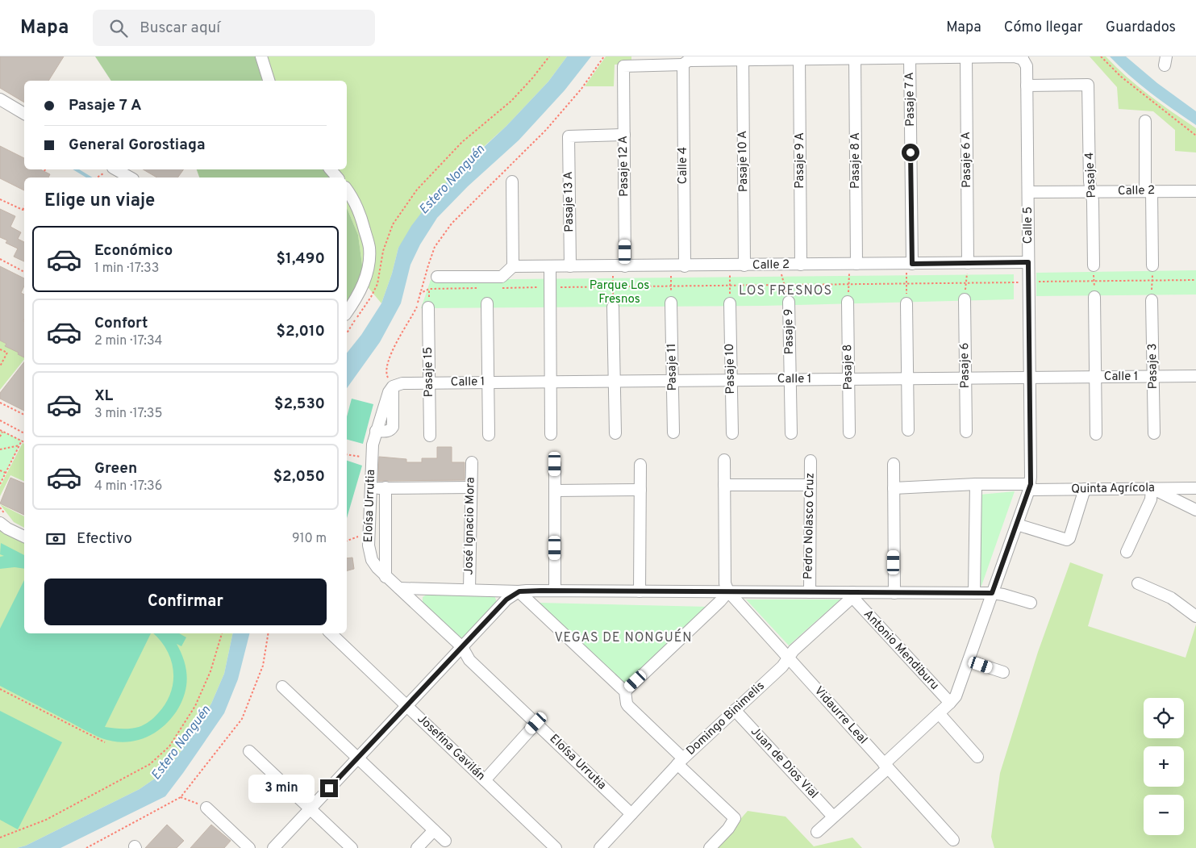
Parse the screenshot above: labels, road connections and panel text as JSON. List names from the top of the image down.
{
  "streets": {
    "street": [
      "Pasaje 7 A",
      "Pasaje 6 A",
      "Pasaje 9 A",
      "Pasaje 8 A",
      "Pasaje 10 A",
      "Calle 4",
      "Pasaje 12 A",
      "Pasaje 4",
      "Calle 2",
      "Pasaje 13 A",
      "Calle 5",
      "Pasaje 9",
      "Pasaje 6",
      "Pasaje 3",
      "Pasaje 11",
      "Pasaje 8",
      "Pasaje 10",
      "Pasaje 15",
      "Calle 1",
      "Quinta Agrícola",
      "Eloísa Urrutia",
      "José Ignacio Mora",
      "Pedro Nolasco Cruz",
      "Antonio Mendiburu",
      "Vidaurre Leal",
      "Domingo Binimelis",
      "Josefina Gavilán",
      "Juan de Dios Vial"
    ]
  },
  "crossings": [
    ["Pasaje 7 A", "Calle 2"],
    ["Pasaje 6 A", "Calle 2"],
    ["Pasaje 9 A", "Calle 2"],
    ["Pasaje 8 A", "Calle 2"],
    ["Pasaje 10 A", "Calle 2"],
    ["Calle 4", "Pasaje 12 A"],
    ["Calle 4", "Calle 2"],
    ["Pasaje 12 A", "Calle 2"],
    ["Pasaje 12 A", "Pasaje 13 A"],
    ["Pasaje 4", "Calle 2"],
    ["Pasaje 4", "Calle 5"],
    ["Calle 2", "Pasaje 13 A"],
    ["Calle 2", "Calle 5"],
    ["Calle 5", "Calle 1"],
    ["Calle 5", "Quinta Agrícola"],
    ["Pasaje 9", "Calle 1"],
    ["Pasaje 6", "Calle 1"],
    ["Pasaje 3", "Calle 1"],
    ["Pasaje 11", "Calle 1"],
    ["Pasaje 8", "Calle 1"],
    ["Pasaje 10", "Calle 1"],
    ["Pasaje 15", "Calle 1"],
    ["Calle 1", "Eloísa Urrutia"],
    ["Eloísa Urrutia", "José Ignacio Mora"],
    ["Eloísa Urrutia", "Domingo Binimelis"],
    ["Antonio Mendiburu", "Domingo Binimelis"],
    ["Vidaurre Leal", "Domingo Binimelis"],
    ["Domingo Binimelis", "Juan de Dios Vial"]
  ],
  "districts": ["LOS FRESNOS", "VEGAS DE NONGUÉN"],
  "water": ["Estero Nonguén"],
  "parks": ["Parque Los Fresnos"],
  "page": {
    "header": "Mapa",
    "search": "Buscar aquí",
    "nav": ["Mapa", "Cómo llegar", "Guardados"],
    "banner": ["Pasaje 7 A", "General Gorostiaga"],
    "heading": "Elige un viaje",
    "list": [
      {
        "name": "Económico",
        "note": "1 min · 17:33",
        "value": "$1,490"
      },
      {
        "name": "Confort",
        "note": "2 min · 17:34",
        "value": "$2,010"
      },
      {
        "name": "XL",
        "note": "3 min · 17:35",
        "value": "$2,530"
      },
      {
        "name": "Green",
        "note": "4 min · 17:36",
        "value": "$2,050"
      }
    ],
    "pay": ["Efectivo", "910 m"],
    "buttons": "Confirmar",
    "map_buttons": ["+", "−"],
    "bubble": "3 min"
  }
}
